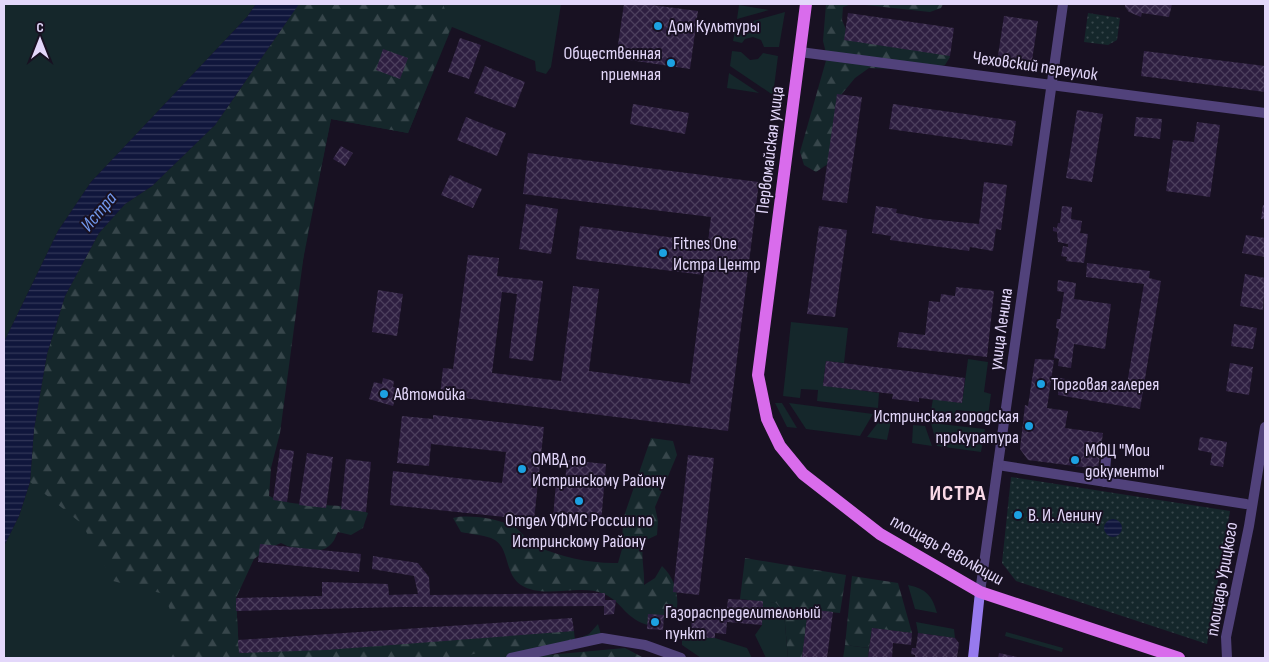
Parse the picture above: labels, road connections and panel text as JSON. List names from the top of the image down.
{
  "streets": {
    "main road": ["Первомайская улица", "улица Ленина", "площадь Революции"],
    "street": ["Чеховский переулок", "площадь Урицкого"]
  },
  "crossings": [
    ["Чеховский переулок", "Первомайская улица"],
    ["Чеховский переулок", "улица Ленина"],
    ["Первомайская улица", "площадь Революции"],
    ["улица Ленина", "площадь Революции"]
  ],
  "districts": ["ИСТРА"],
  "water": ["Истра"],
  "places": [
    "Дом Культуры",
    "Общественная приемная",
    "Fitnes One Истра Центр",
    "Торговая галерея",
    "Автомойка",
    "Истринская городская прокуратура",
    "МФЦ \"Мои документы\"",
    "ОМВД по Истринскому Району",
    "Отдел УФМС России по Истринскому Району",
    "В. И. Ленину",
    "Газораспределительный пункт"
  ],
  "north": "top"
}
